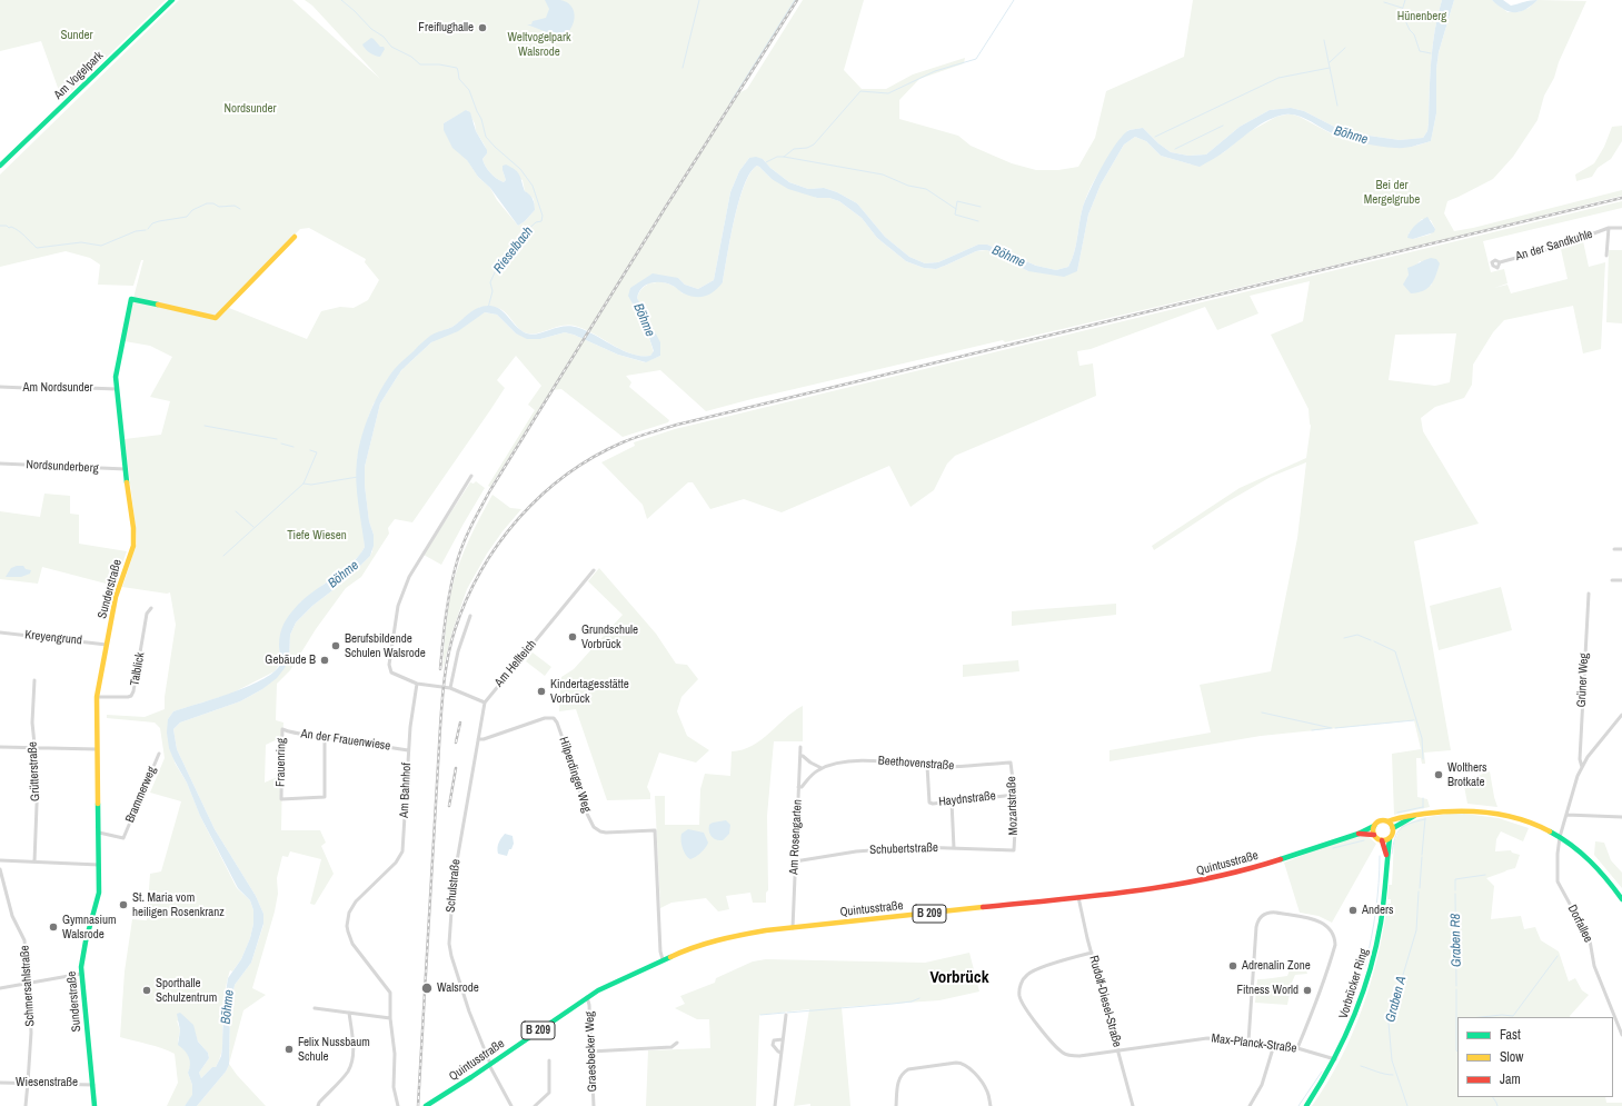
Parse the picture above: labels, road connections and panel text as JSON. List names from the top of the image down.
{
  "streets": {
    "main road": [
      "Am Vogelpark",
      "Sunderstraße",
      "Quintusstraße",
      "B 209",
      "Vorbrücker Ring"
    ],
    "street": [
      "An der Sandkuhle",
      "Am Nordsunder",
      "Nordsunderberg",
      "Kreyengrund",
      "Am Hellteich",
      "Talblick",
      "Grüner Weg",
      "An der Frauenwiese",
      "Frauenring",
      "Beethovenstraße",
      "Grütterstraße",
      "Hilperdinger Weg",
      "Am Bahnhof",
      "Brammerweg",
      "Haydnstraße",
      "Mozartstraße",
      "Am Rosengarten",
      "Schubertstraße",
      "Schulstraße",
      "Dorfallee",
      "Schmersahlstraße",
      "Rudolf-Diesel-Straße",
      "Max-Planck-Straße",
      "Graesbecker Weg",
      "Wiesenstraße"
    ]
  },
  "crossings": [
    ["Am Nordsunder", "Sunderstraße"],
    ["Nordsunderberg", "Sunderstraße"],
    ["Sunderstraße", "Kreyengrund"],
    ["Sunderstraße", "Talblick"],
    ["Sunderstraße", "Brammerweg"],
    ["Sunderstraße", "Wiesenstraße"],
    ["Am Hellteich", "Schulstraße"],
    ["Grüner Weg", "Dorfallee"],
    ["An der Frauenwiese", "Frauenring"],
    ["An der Frauenwiese", "Am Bahnhof"],
    ["Beethovenstraße", "Haydnstraße"],
    ["Beethovenstraße", "Mozartstraße"],
    ["Beethovenstraße", "Am Rosengarten"],
    ["Hilperdinger Weg", "Quintusstraße"],
    ["Hilperdinger Weg", "Schulstraße"],
    ["Haydnstraße", "Mozartstraße"],
    ["Mozartstraße", "Schubertstraße"],
    ["Am Rosengarten", "Schubertstraße"],
    ["Am Rosengarten", "Quintusstraße"],
    ["Quintusstraße", "Schulstraße"],
    ["Quintusstraße", "B 209"],
    ["Quintusstraße", "Vorbrücker Ring"],
    ["Quintusstraße", "Rudolf-Diesel-Straße"],
    ["Quintusstraße", "Graesbecker Weg"],
    ["B 209", "Dorfallee"],
    ["B 209", "Vorbrücker Ring"],
    ["Vorbrücker Ring", "Max-Planck-Straße"],
    ["Schmersahlstraße", "Wiesenstraße"],
    ["Rudolf-Diesel-Straße", "Max-Planck-Straße"]
  ],
  "districts": ["Vorbrück"],
  "water": [
    "Böhme",
    "Rieselbach",
    "Graben R8",
    "Graben A"
  ],
  "parks": [
    "Hünenberg",
    "Sunder",
    "Weltvogelpark Walsrode",
    "Nordsunder",
    "Bei der Mergelgrube",
    "Tiefe Wiesen"
  ],
  "places": [
    "Freiflughalle",
    "Grundschule Vorbrück",
    "Berufsbildende Schulen Walsrode",
    "Gebäude B",
    "Kindertagesstätte Vorbrück",
    "Wolthers Brotkate",
    "St. Maria vom heiligen Rosenkranz",
    "Anders",
    "Gymnasium Walsrode",
    "Adrenalin Zone",
    "Walsrode",
    "Sporthalle Schulzentrum",
    "Fitness World",
    "Felix Nussbaum Schule"
  ],
  "legend": ["Fast", "Slow", "Jam"]
}
